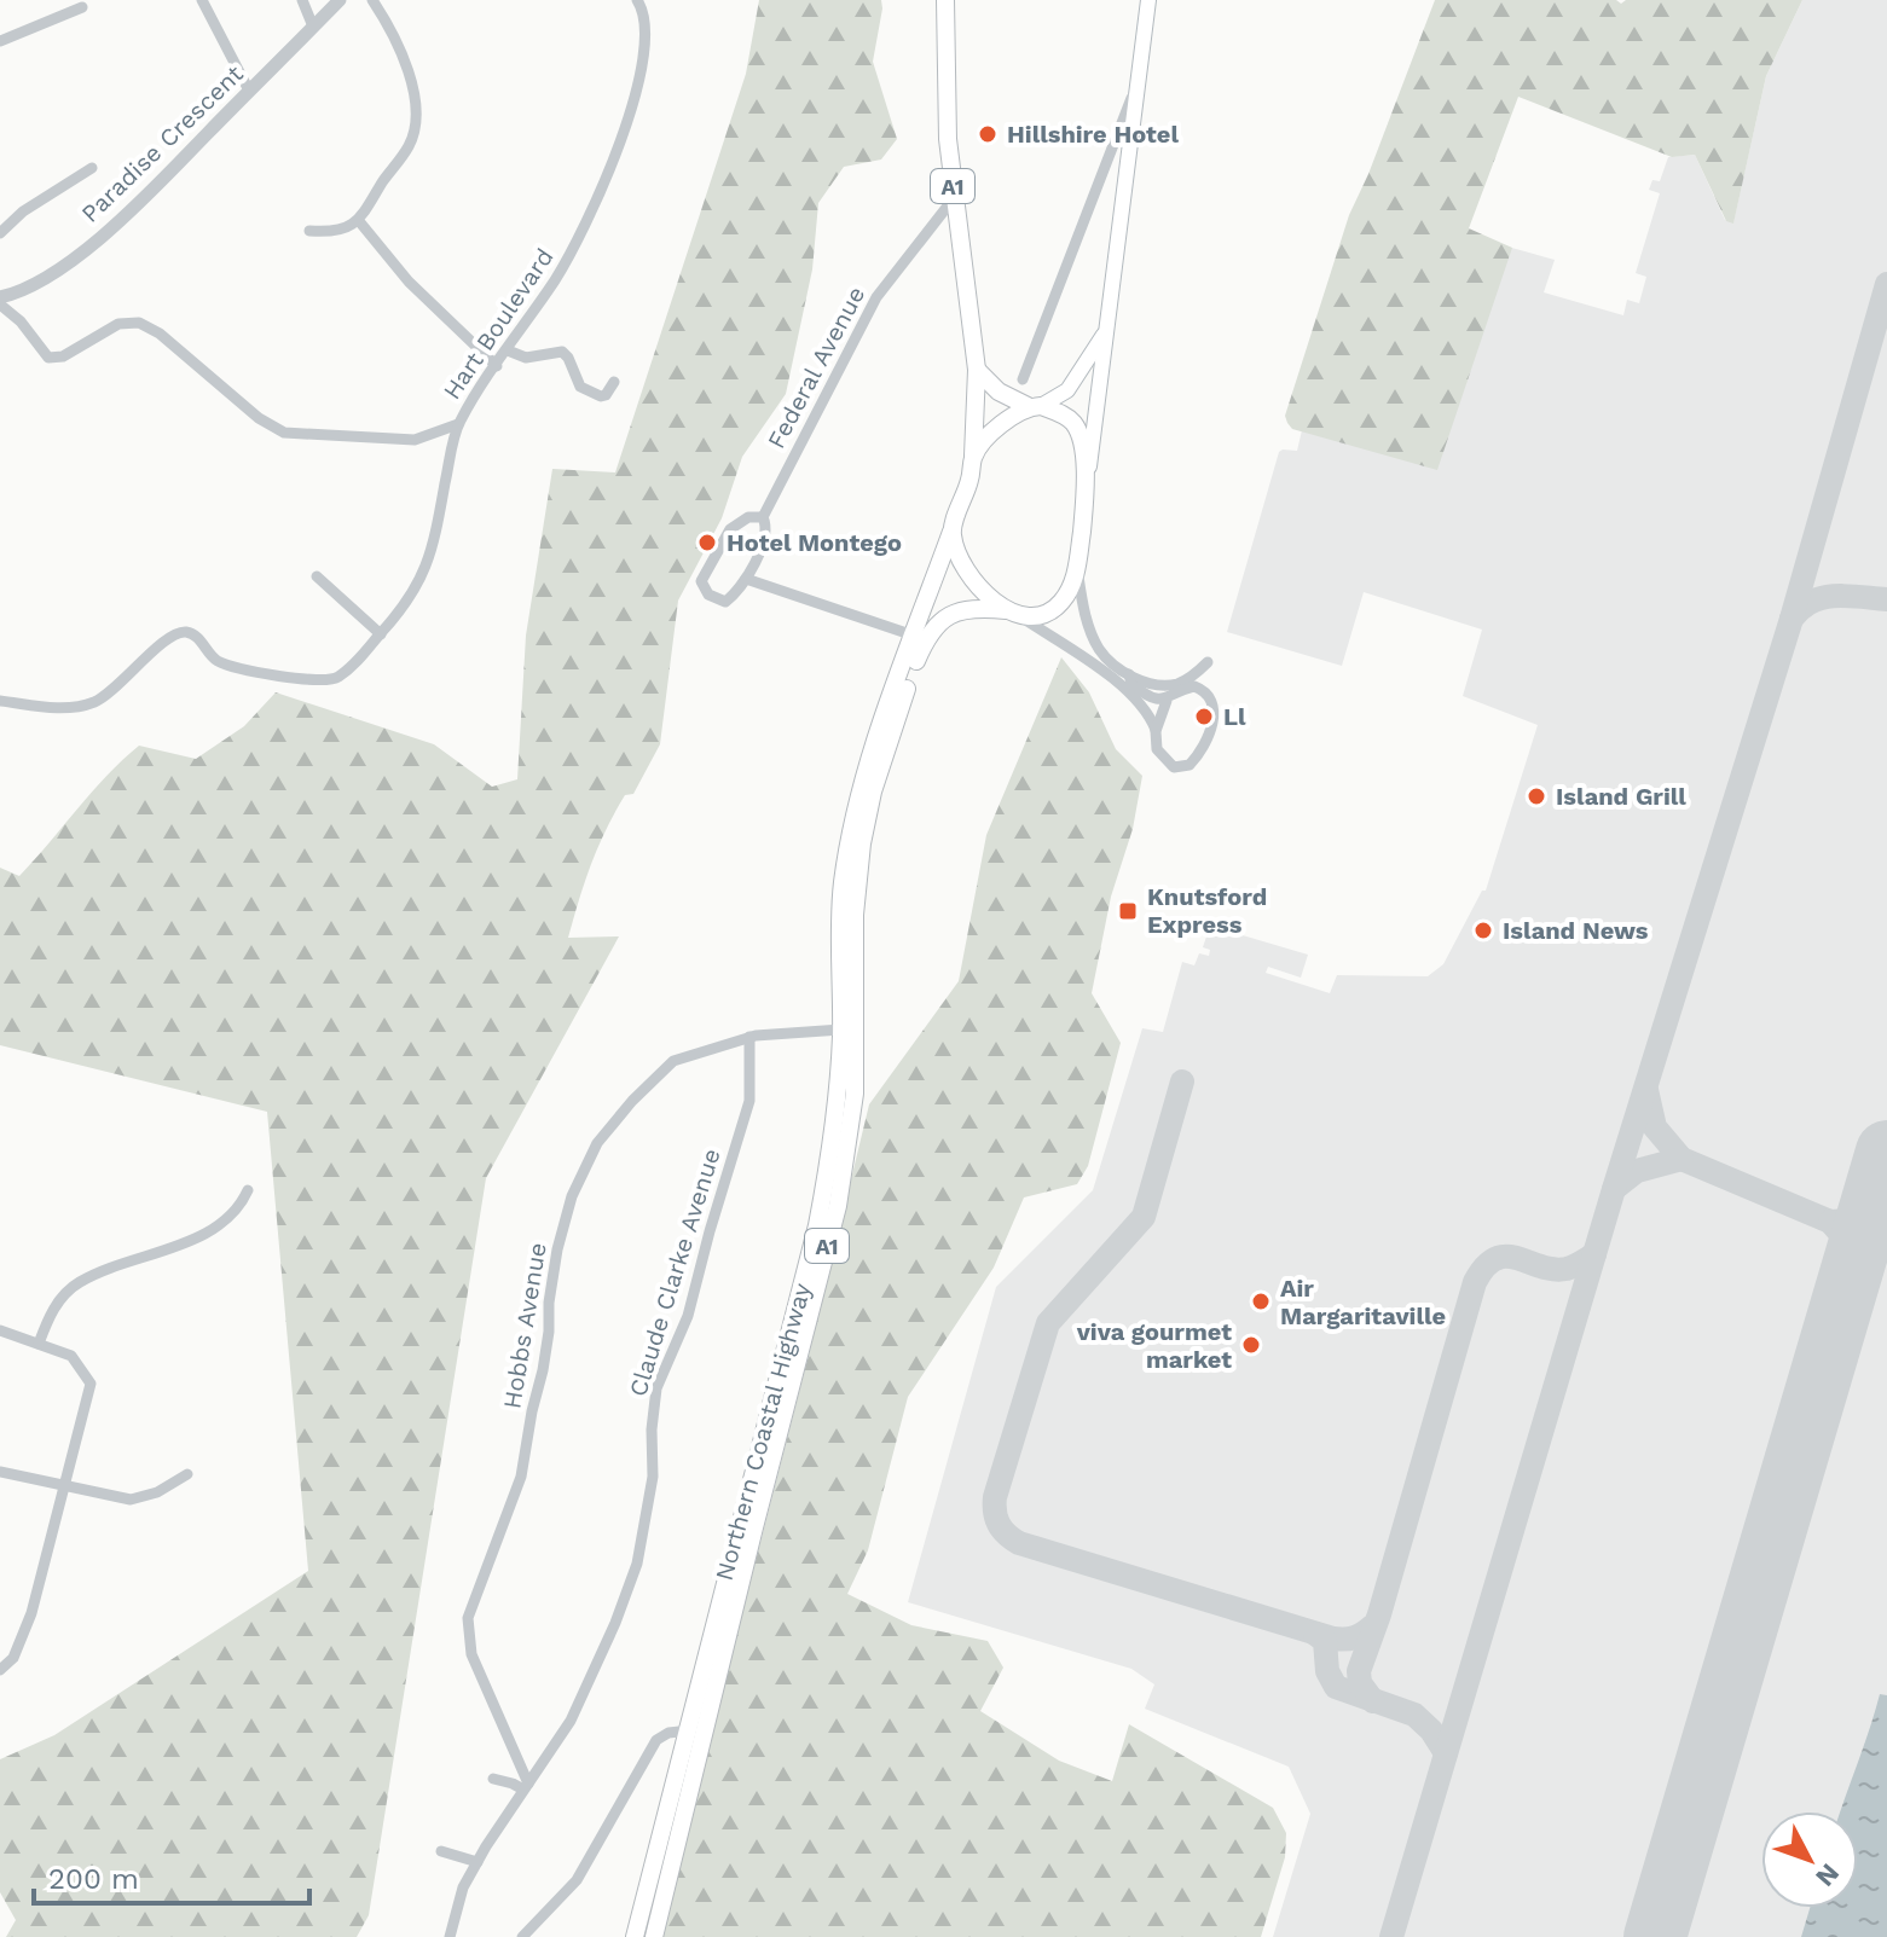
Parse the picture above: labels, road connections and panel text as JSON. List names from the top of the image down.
{
  "streets": {
    "main road": ["A1", "Northern Coastal Highway"],
    "street": [
      "Paradise Crescent",
      "Hart Boulevard",
      "Federal Avenue",
      "Claude Clarke Avenue",
      "Hobbs Avenue"
    ]
  },
  "crossings": [
    ["A1", "Federal Avenue"],
    ["A1", "Northern Coastal Highway"],
    ["Claude Clarke Avenue", "Hobbs Avenue"],
    ["Hobbs Avenue", "Northern Coastal Highway"]
  ],
  "places": {
    "other": [
      "Hillshire Hotel",
      "Hotel Montego",
      "Ll",
      "Island Grill",
      "Island News",
      "Air Margaritaville",
      "viva gourmet market"
    ],
    "transit": ["Knutsford Express"]
  },
  "scale_bar": "200 m",
  "north": "bottom right"
}
